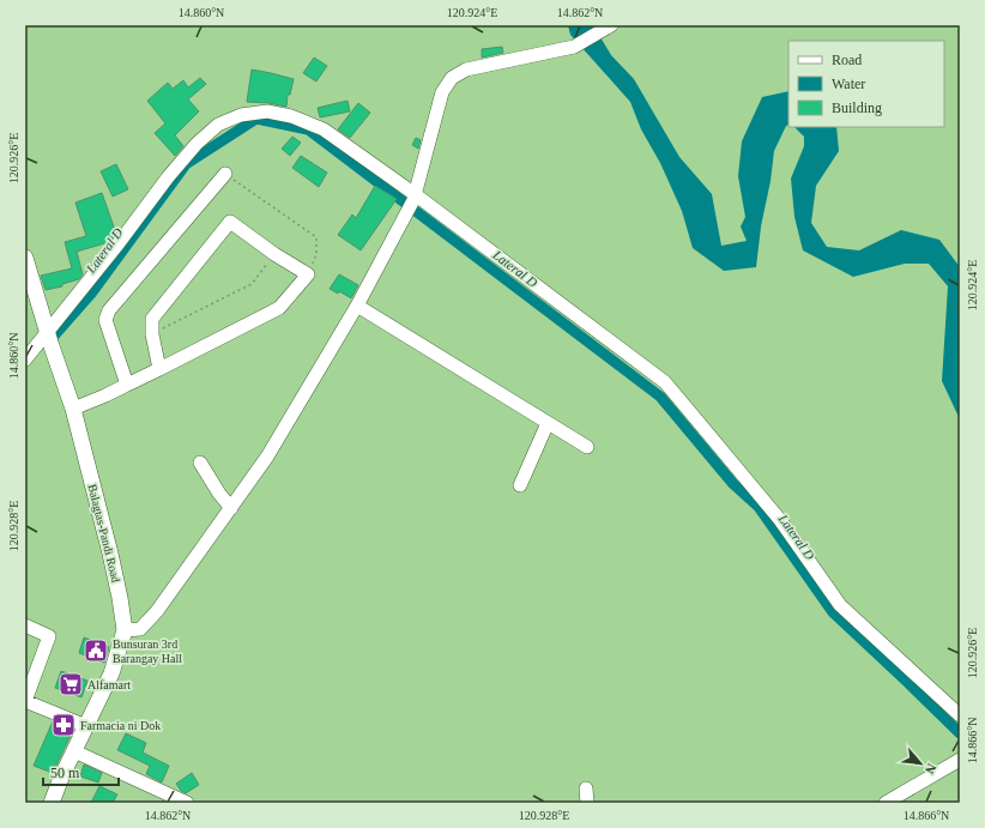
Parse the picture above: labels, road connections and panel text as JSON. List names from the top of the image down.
{
  "streets": {
    "main road": ["Balagtas-Pandi Road"]
  },
  "water": ["Lateral D"],
  "places": {
    "public building": ["Bunsuran 3rd Barangay Hall"],
    "supermarket": ["Alfamart"],
    "pharmacy": ["Farmacia ni Dok"]
  },
  "legend": ["Road", "Water", "Building"],
  "scale_bar": "50 m",
  "north": "bottom right",
  "coordinates": [
    "14.860°N",
    "120.924°E",
    "14.862°N",
    "120.926°E",
    "120.928°E",
    "14.866°N"
  ]
}
